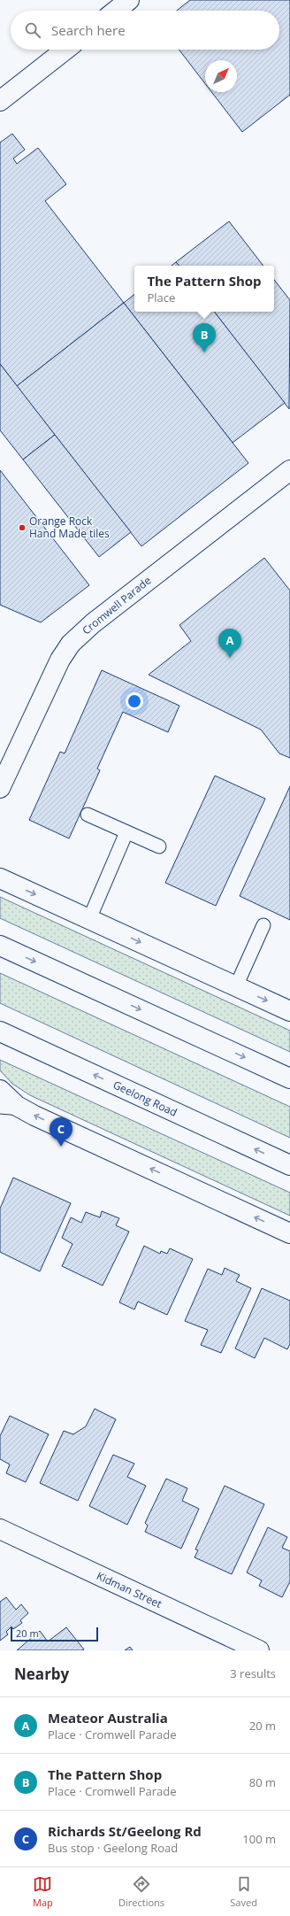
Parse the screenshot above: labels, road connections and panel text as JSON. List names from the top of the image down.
{
  "streets": {
    "main road": ["Cromwell Parade", "Geelong Road", "Kidman Street"]
  },
  "places": ["Orange Rock Hand Made tiles"],
  "scale_bar": "20 m",
  "north": "top right",
  "page": {
    "search": "Search here",
    "popup": ["The Pattern Shop", "Place"],
    "pins": ["B", "A", "C"],
    "scale": "20 m",
    "heading": ["Nearby", "3 results"],
    "list": [
      {
        "mark": "A",
        "name": "Meateor Australia",
        "note": "Place · Cromwell Parade",
        "value": "20 m"
      },
      {
        "mark": "B",
        "name": "The Pattern Shop",
        "note": "Place · Cromwell Parade",
        "value": "80 m"
      },
      {
        "mark": "C",
        "name": "Richards St/Geelong Rd",
        "note": "Bus stop · Geelong Road",
        "value": "100 m"
      }
    ],
    "nav": ["Map", "Directions", "Saved"]
  }
}
